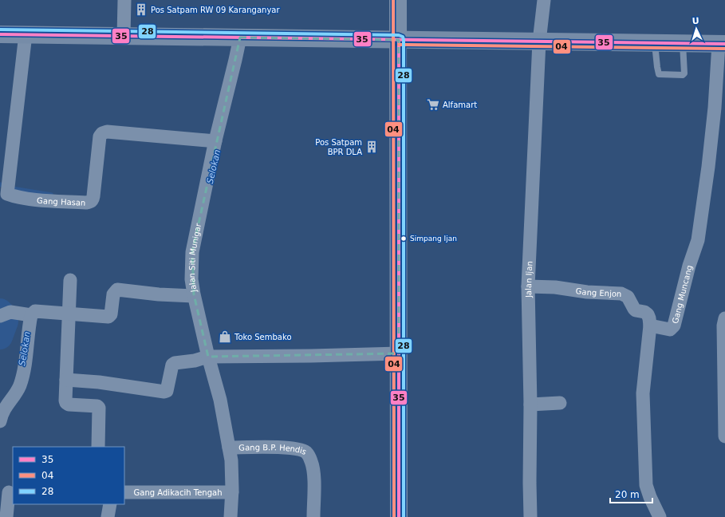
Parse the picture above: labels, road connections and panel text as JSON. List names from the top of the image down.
{
  "streets": {
    "street": [
      "Gang Hasan",
      "Jalan Siti Munigar",
      "Jalan Ijan",
      "Gang Enjon",
      "Gang Muncang",
      "Gang B.P. Hendis",
      "Gang Adikacih Tengah"
    ]
  },
  "crossings": [
    ["Gang Hasan", "Jalan Siti Munigar"],
    ["Jalan Siti Munigar", "Gang B.P. Hendis"],
    ["Jalan Siti Munigar", "Gang Adikacih Tengah"],
    ["Jalan Ijan", "Gang Enjon"],
    ["Gang Enjon", "Gang Muncang"]
  ],
  "water": ["Selokan"],
  "places": {
    "building": ["Pos Satpam RW 09 Karanganyar", "Pos Satpam BPR DLA"],
    "supermarket": ["Alfamart"],
    "other": ["Simpang Ijan"],
    "shop": ["Toko Sembako"]
  },
  "lines": ["transit line 04", "transit line 28", "transit line 35"],
  "legend": ["35", "04", "28"],
  "scale_bar": "20 m",
  "north": "top"
}
